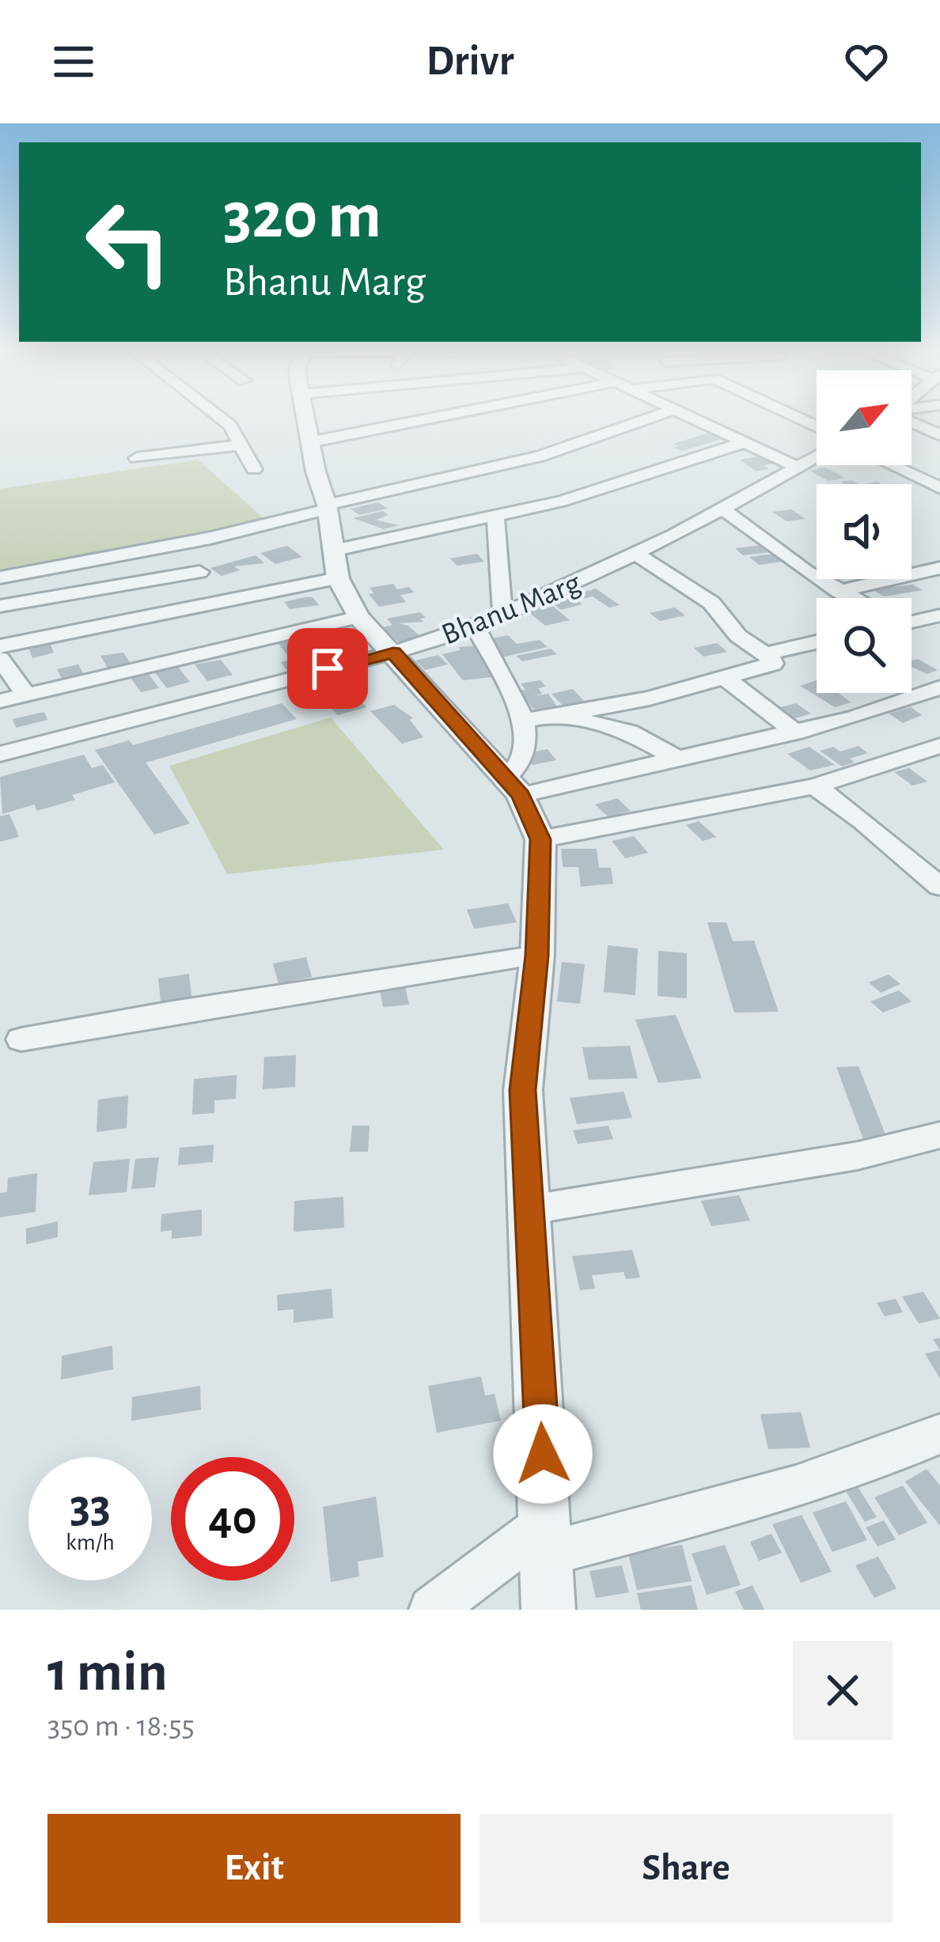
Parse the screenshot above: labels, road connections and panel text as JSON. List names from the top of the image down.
{
  "streets": {
    "street": ["Bhanu Marg"]
  },
  "north": "top right",
  "page": {
    "header": "Drivr",
    "turn": ["320 m", "Bhanu Marg"],
    "speed": "33 km/h",
    "limit": "40",
    "heading": ["1 min", "350 m · 18:55"],
    "buttons": ["Exit", "Share"]
  }
}
